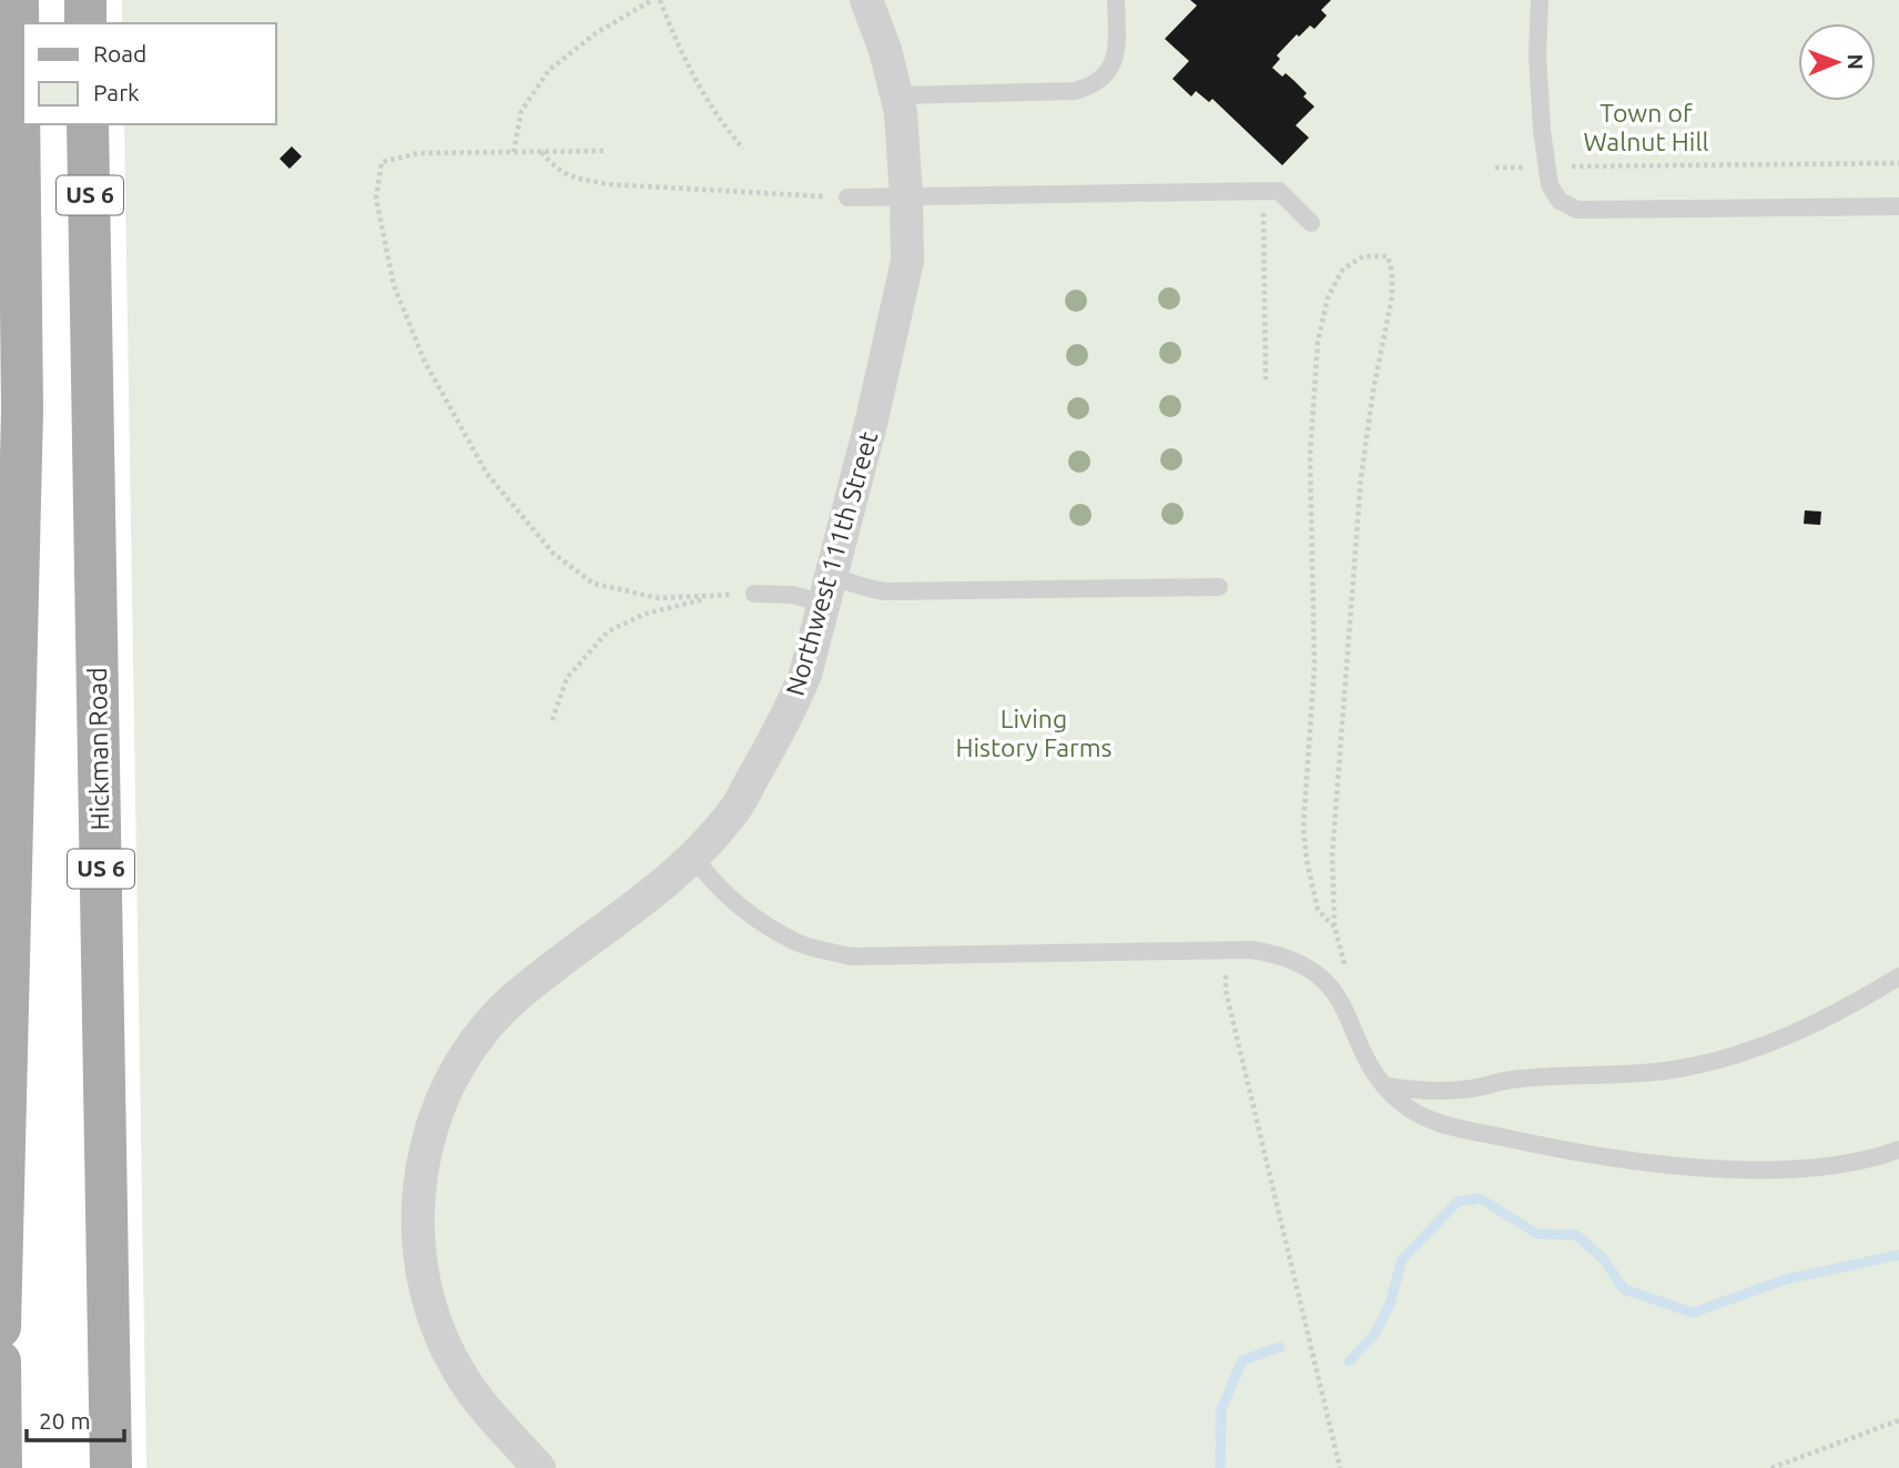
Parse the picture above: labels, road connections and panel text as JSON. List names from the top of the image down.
{
  "streets": {
    "main road": ["US 6", "Hickman Road"],
    "street": ["Northwest 111th Street"]
  },
  "parks": ["Town of Walnut Hill", "Living History Farms"],
  "legend": ["Road", "Park"],
  "scale_bar": "20 m",
  "north": "right"
}
